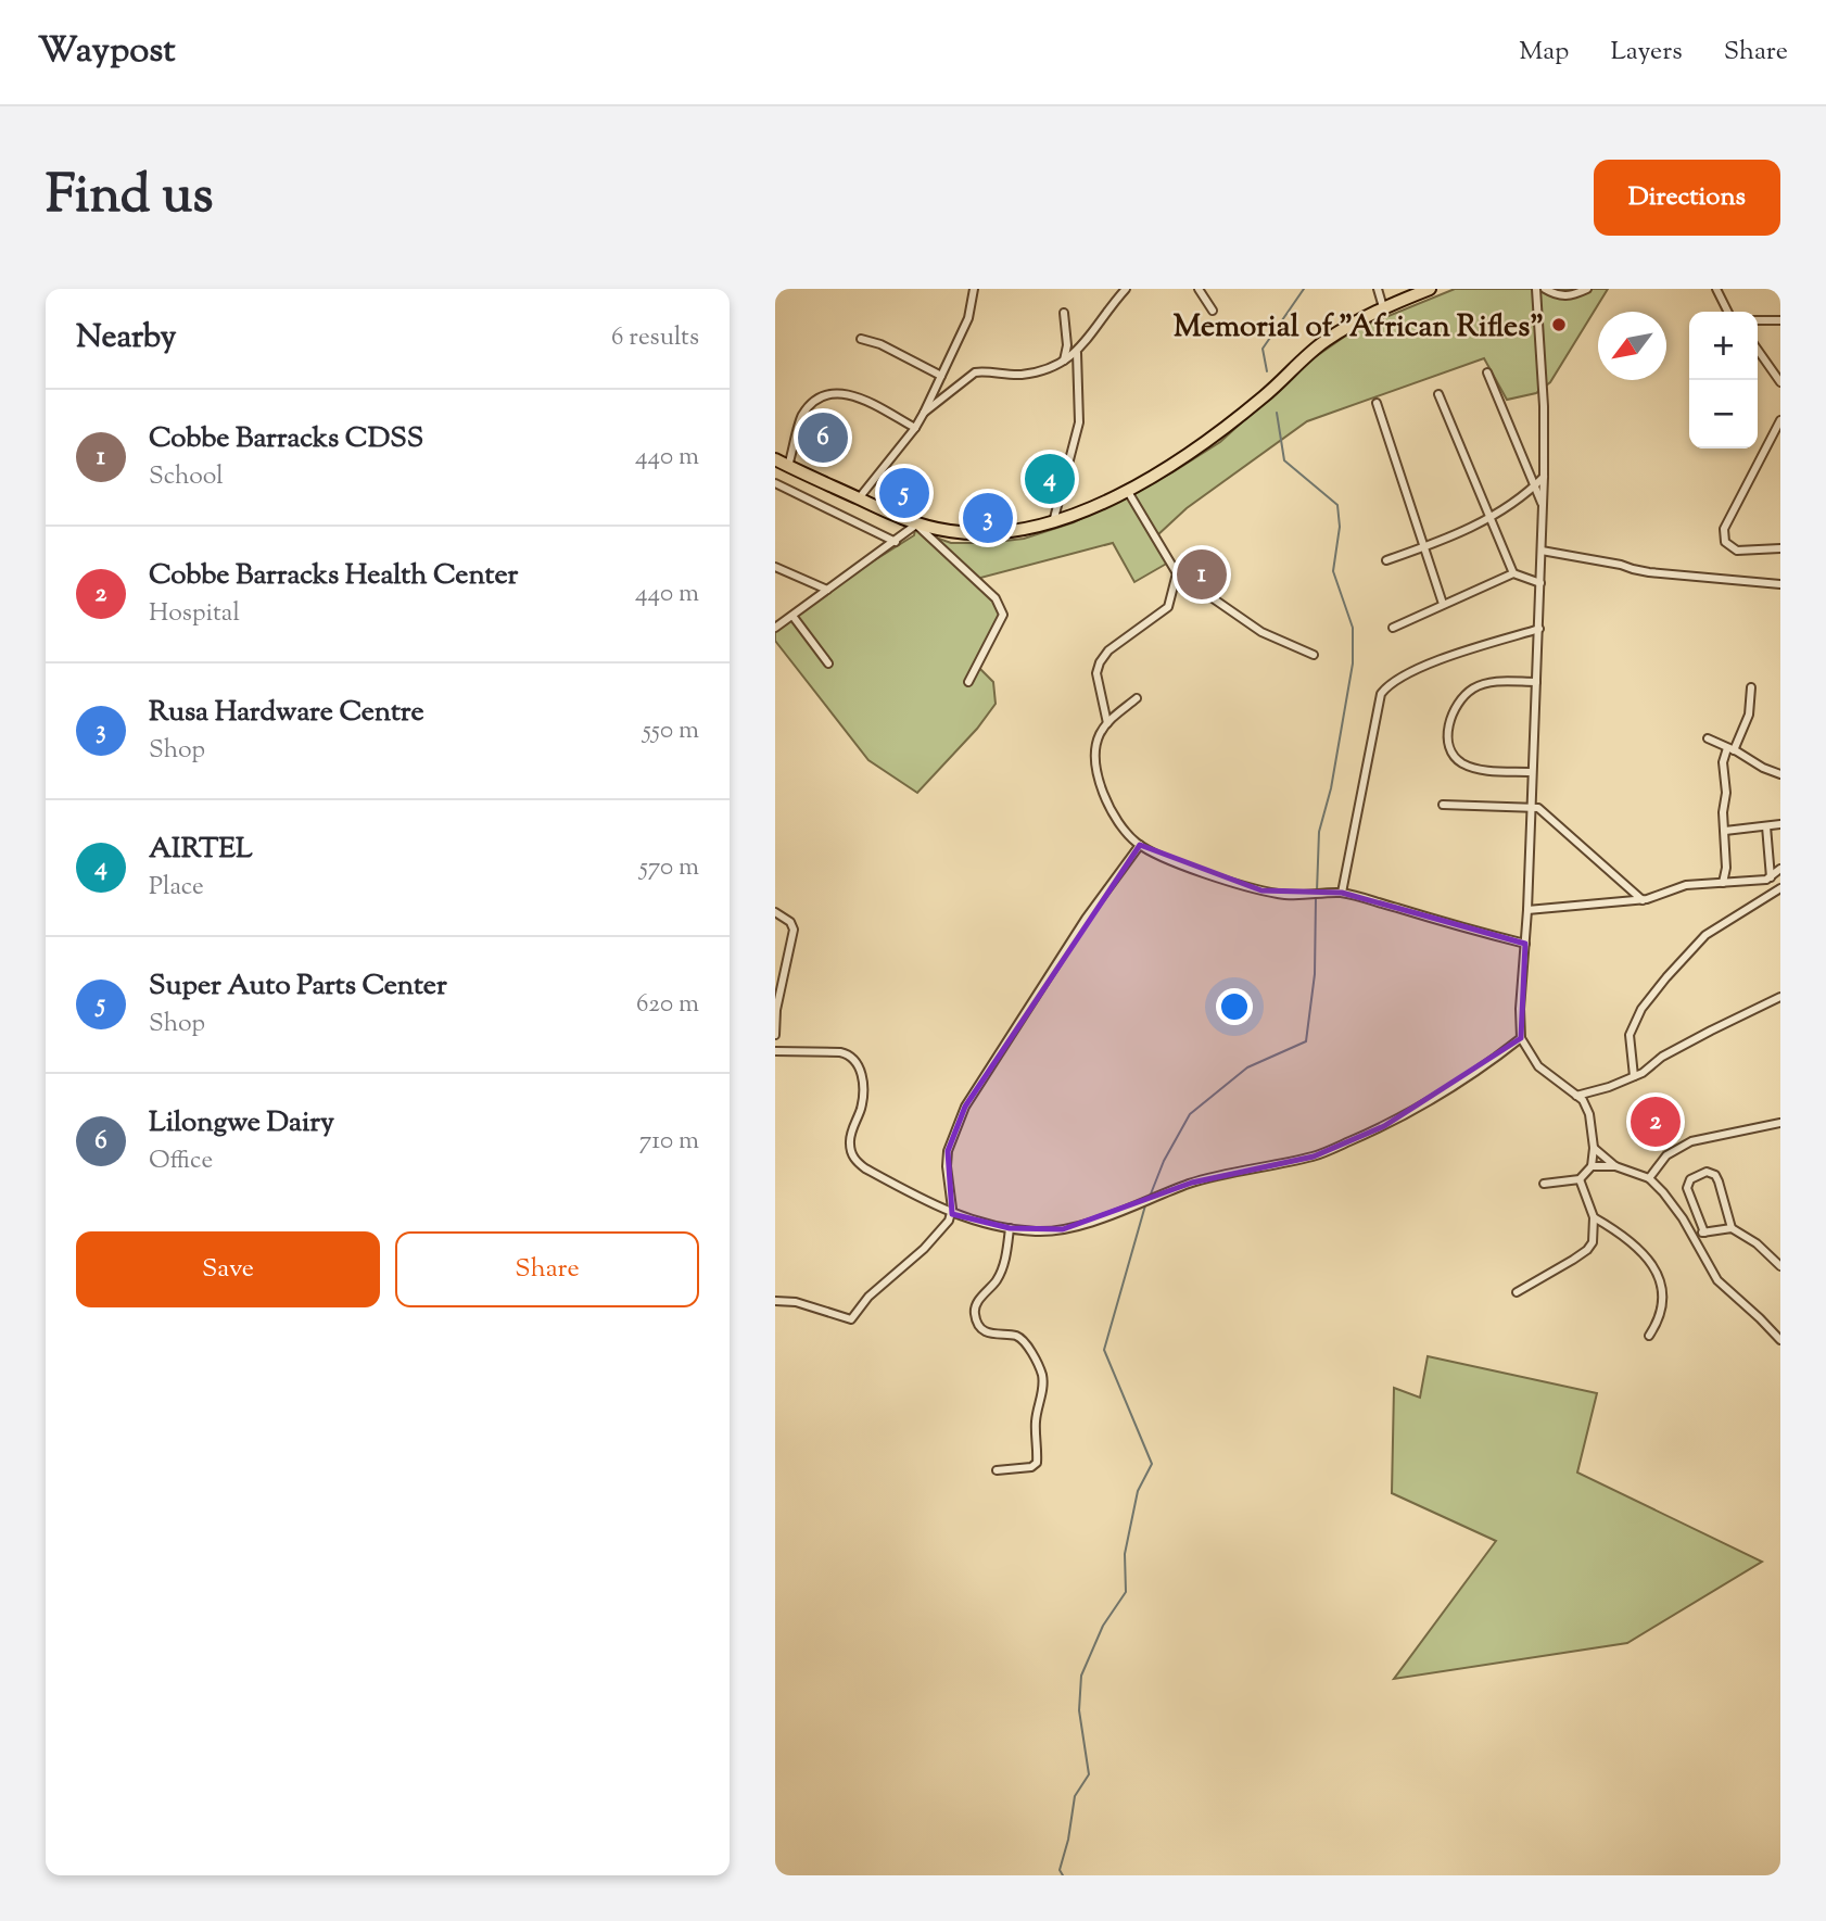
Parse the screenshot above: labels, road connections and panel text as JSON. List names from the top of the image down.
{
  "places": ["Memorial of \"African Rifles\""],
  "north": "bottom left",
  "page": {
    "header": "Waypost",
    "nav": ["Map", "Layers", "Share"],
    "title": "Find us",
    "buttons": [
      "Directions",
      ["Save", "Share"]
    ],
    "heading": ["Nearby", "6 results"],
    "map_buttons": ["+", "−"],
    "list": [
      {
        "mark": "1",
        "name": "Cobbe Barracks CDSS",
        "note": "School",
        "value": "440 m"
      },
      {
        "mark": "2",
        "name": "Cobbe Barracks Health Center",
        "note": "Hospital",
        "value": "440 m"
      },
      {
        "mark": "3",
        "name": "Rusa Hardware Centre",
        "note": "Shop",
        "value": "550 m"
      },
      {
        "mark": "4",
        "name": "AIRTEL",
        "note": "Place",
        "value": "570 m"
      },
      {
        "mark": "5",
        "name": "Super Auto Parts Center",
        "note": "Shop",
        "value": "620 m"
      },
      {
        "mark": "6",
        "name": "Lilongwe Dairy",
        "note": "Office",
        "value": "710 m"
      }
    ],
    "pins": [
      "6",
      "4",
      "5",
      "3",
      "1",
      "2"
    ]
  }
}
